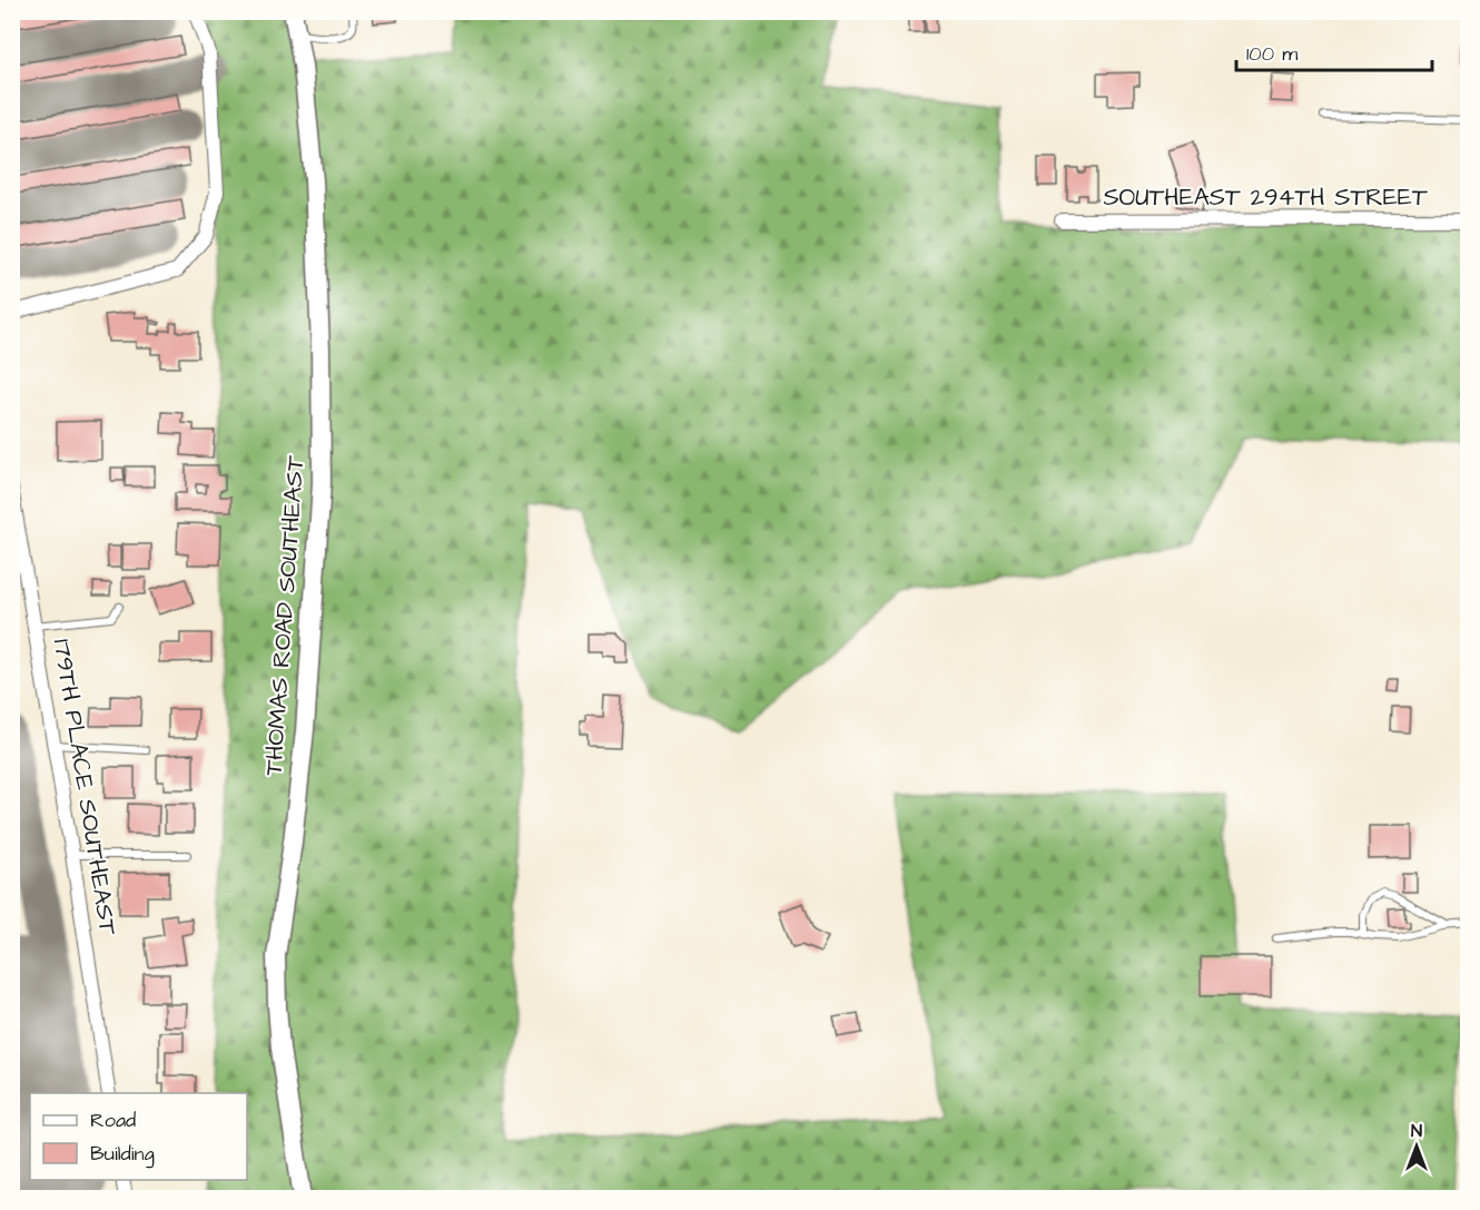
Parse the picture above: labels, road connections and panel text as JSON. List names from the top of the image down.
{
  "streets": {
    "street": ["SOUTHEAST 294TH STREET", "THOMAS ROAD SOUTHEAST", "179TH PLACE SOUTHEAST"]
  },
  "legend": ["Road", "Building"],
  "scale_bar": "100 m",
  "north": "top"
}
